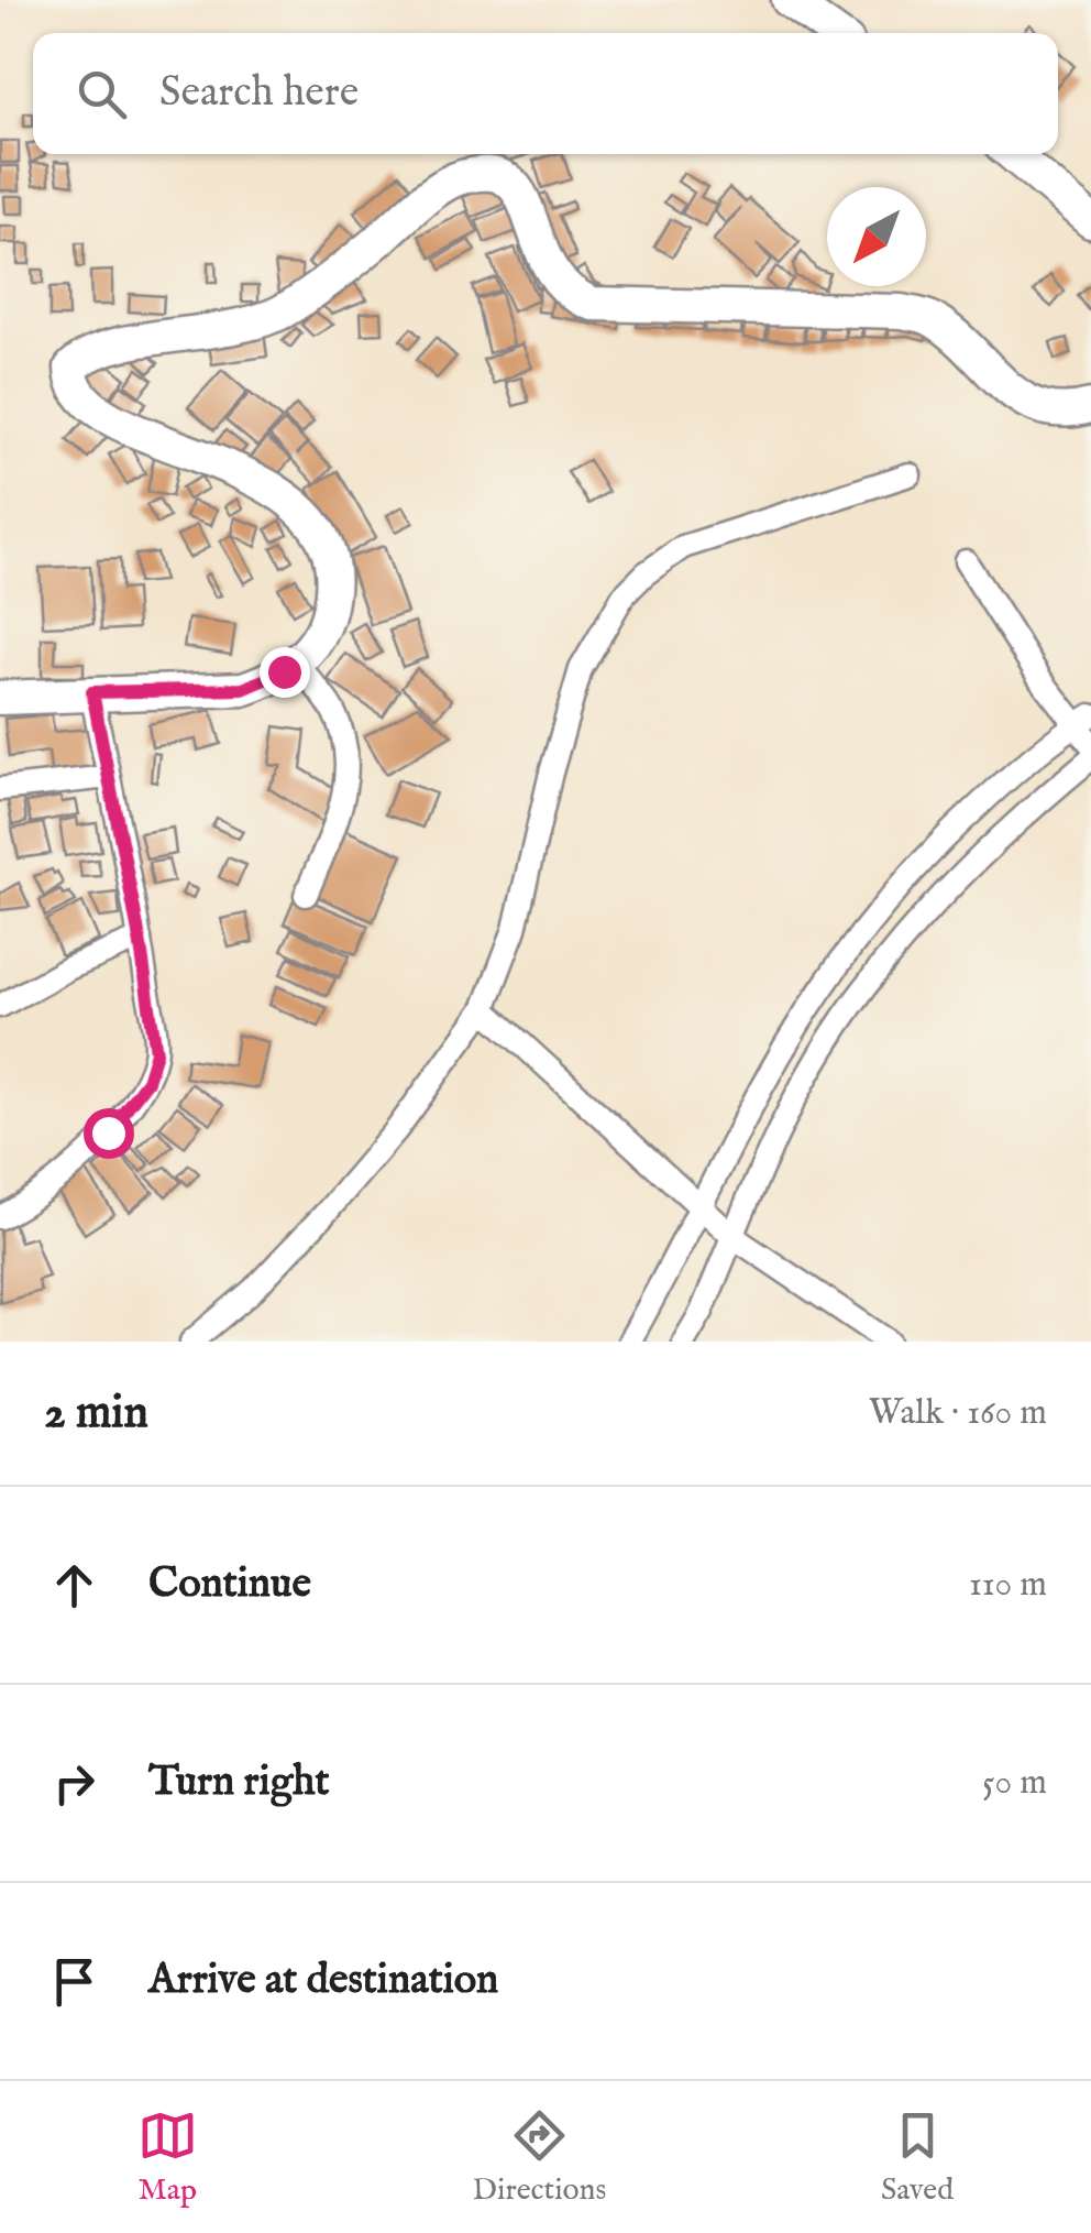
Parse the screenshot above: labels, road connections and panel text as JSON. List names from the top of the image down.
{
  "north": "bottom left",
  "page": {
    "search": "Search here",
    "heading": ["2 min", "Walk · 160 m"],
    "list": [
      ["Continue", "110 m"],
      ["Turn right", "50 m"],
      "Arrive at destination"
    ],
    "nav": ["Map", "Directions", "Saved"]
  }
}
